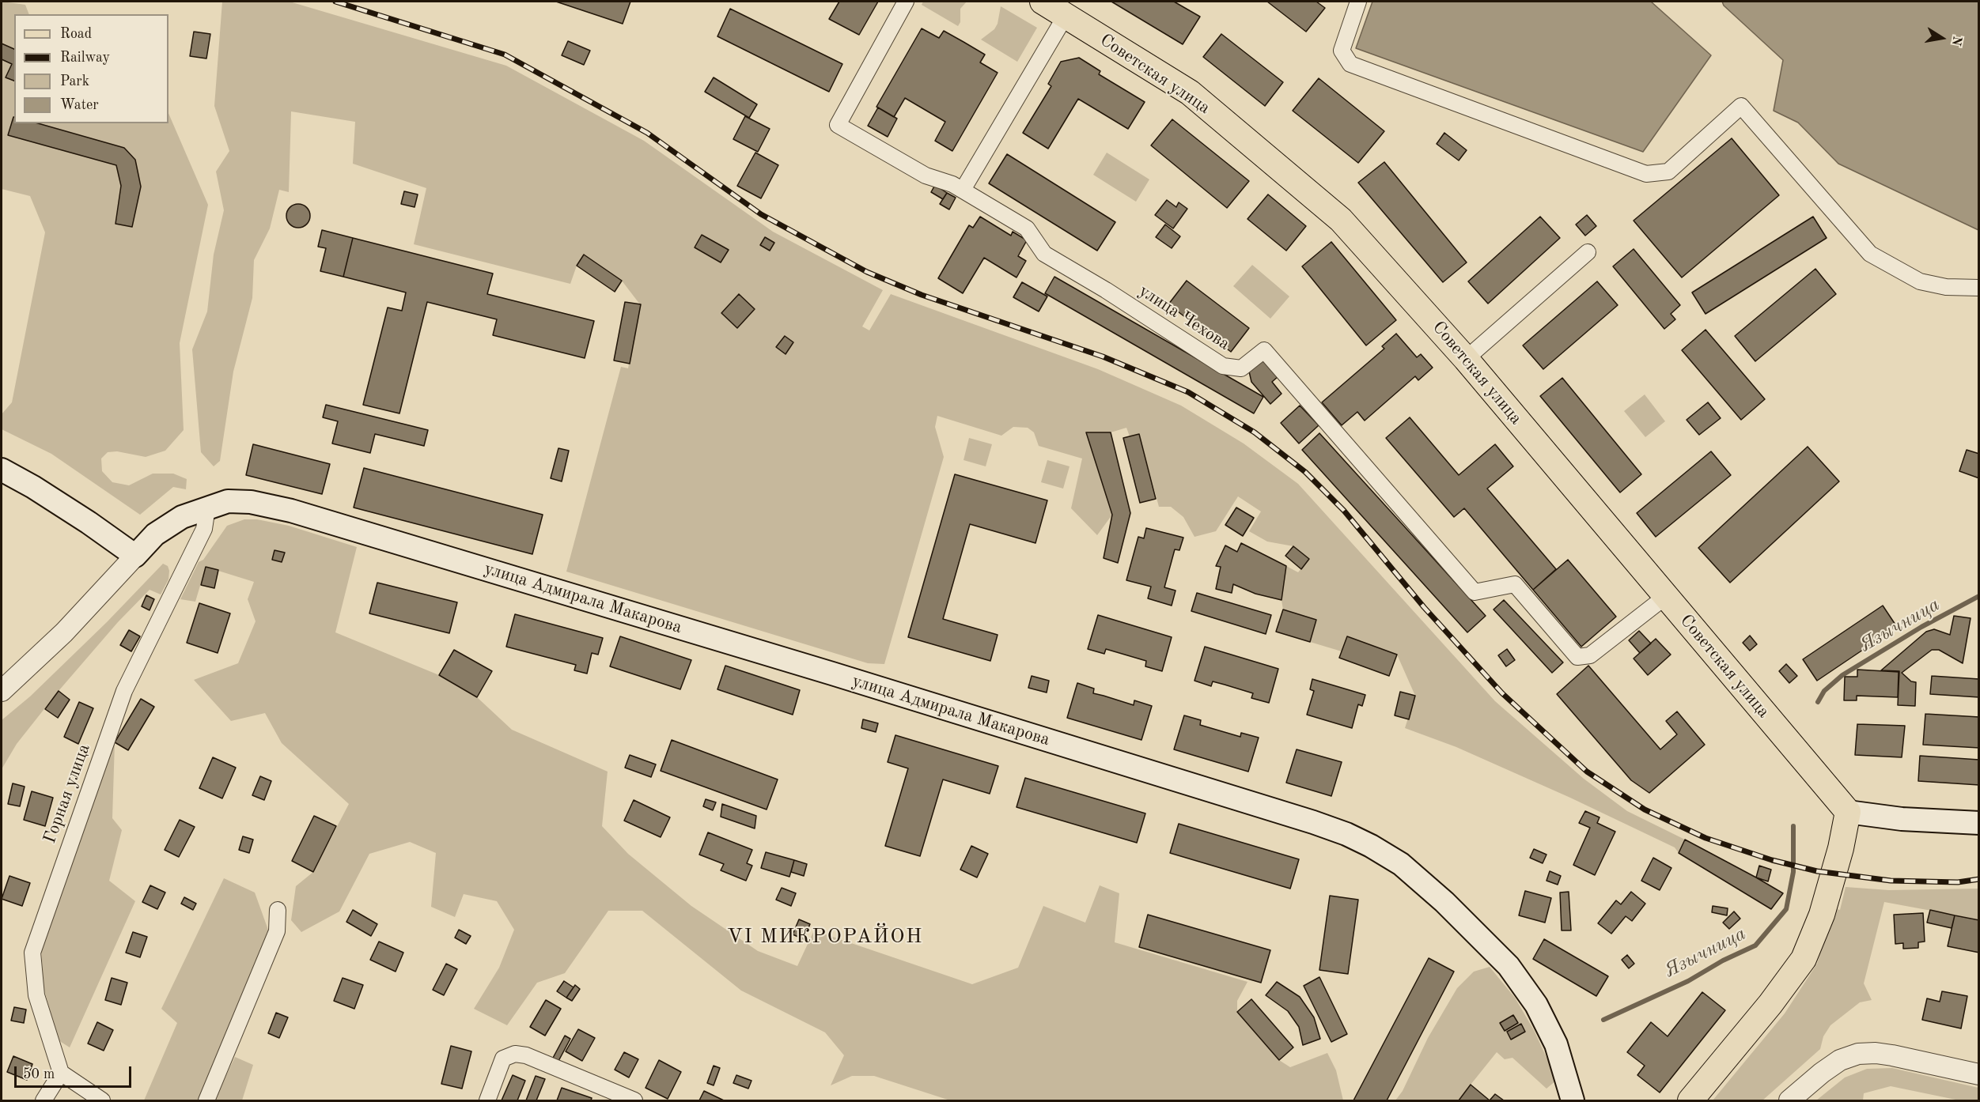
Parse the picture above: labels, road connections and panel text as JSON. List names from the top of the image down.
{
  "streets": {
    "main road": ["Советская улица", "улица Адмирала Макарова"],
    "street": ["улица Чехова", "Горная улица"]
  },
  "crossings": [
    ["Советская улица", "улица Чехова"],
    ["улица Адмирала Макарова", "Горная улица"]
  ],
  "districts": ["VI МИКРОРАЙОН"],
  "water": ["Язычница"],
  "legend": [
    "Road",
    "Railway",
    "Park",
    "Water"
  ],
  "scale_bar": "50 m",
  "north": "right"
}
